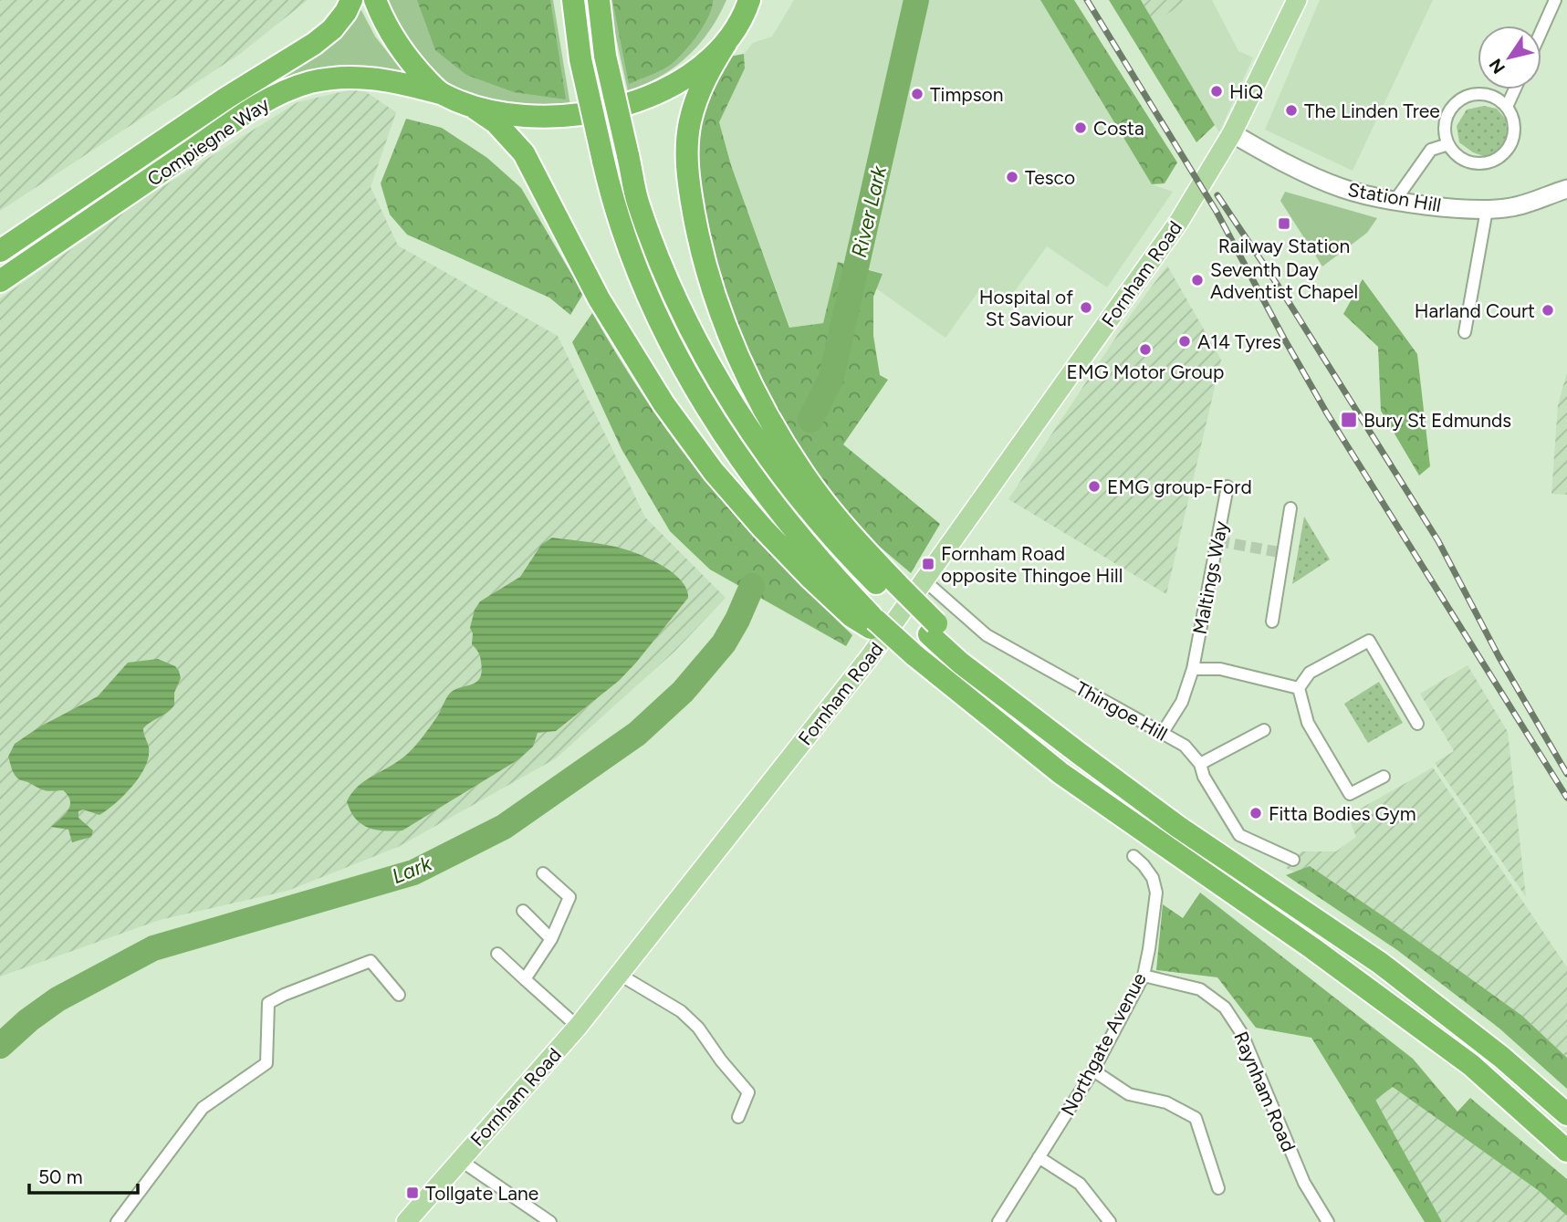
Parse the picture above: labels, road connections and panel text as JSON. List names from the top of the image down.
{
  "streets": {
    "highway": ["Compiegne Way"],
    "main road": ["Fornham Road"],
    "street": [
      "Station Hill",
      "Maltings Way",
      "Thingoe Hill",
      "Northgate Avenue",
      "Raynham Road"
    ]
  },
  "crossings": [
    ["Station Hill", "Fornham Road"],
    ["Fornham Road", "Thingoe Hill"],
    ["Maltings Way", "Thingoe Hill"],
    ["Northgate Avenue", "Raynham Road"]
  ],
  "water": ["River Lark", "Lark"],
  "places": {
    "other": [
      "HiQ",
      "Timpson",
      "The Linden Tree",
      "Costa",
      "Tesco",
      "Seventh Day Adventist Chapel",
      "Hospital of St Saviour",
      "Harland Court",
      "A14 Tyres",
      "EMG Motor Group",
      "EMG group-Ford",
      "Fitta Bodies Gym"
    ],
    "transit": [
      "Railway Station",
      "Bury St Edmunds",
      "Fornham Road opposite Thingoe Hill",
      "Tollgate Lane"
    ]
  },
  "scale_bar": "50 m",
  "north": "bottom left"
}
